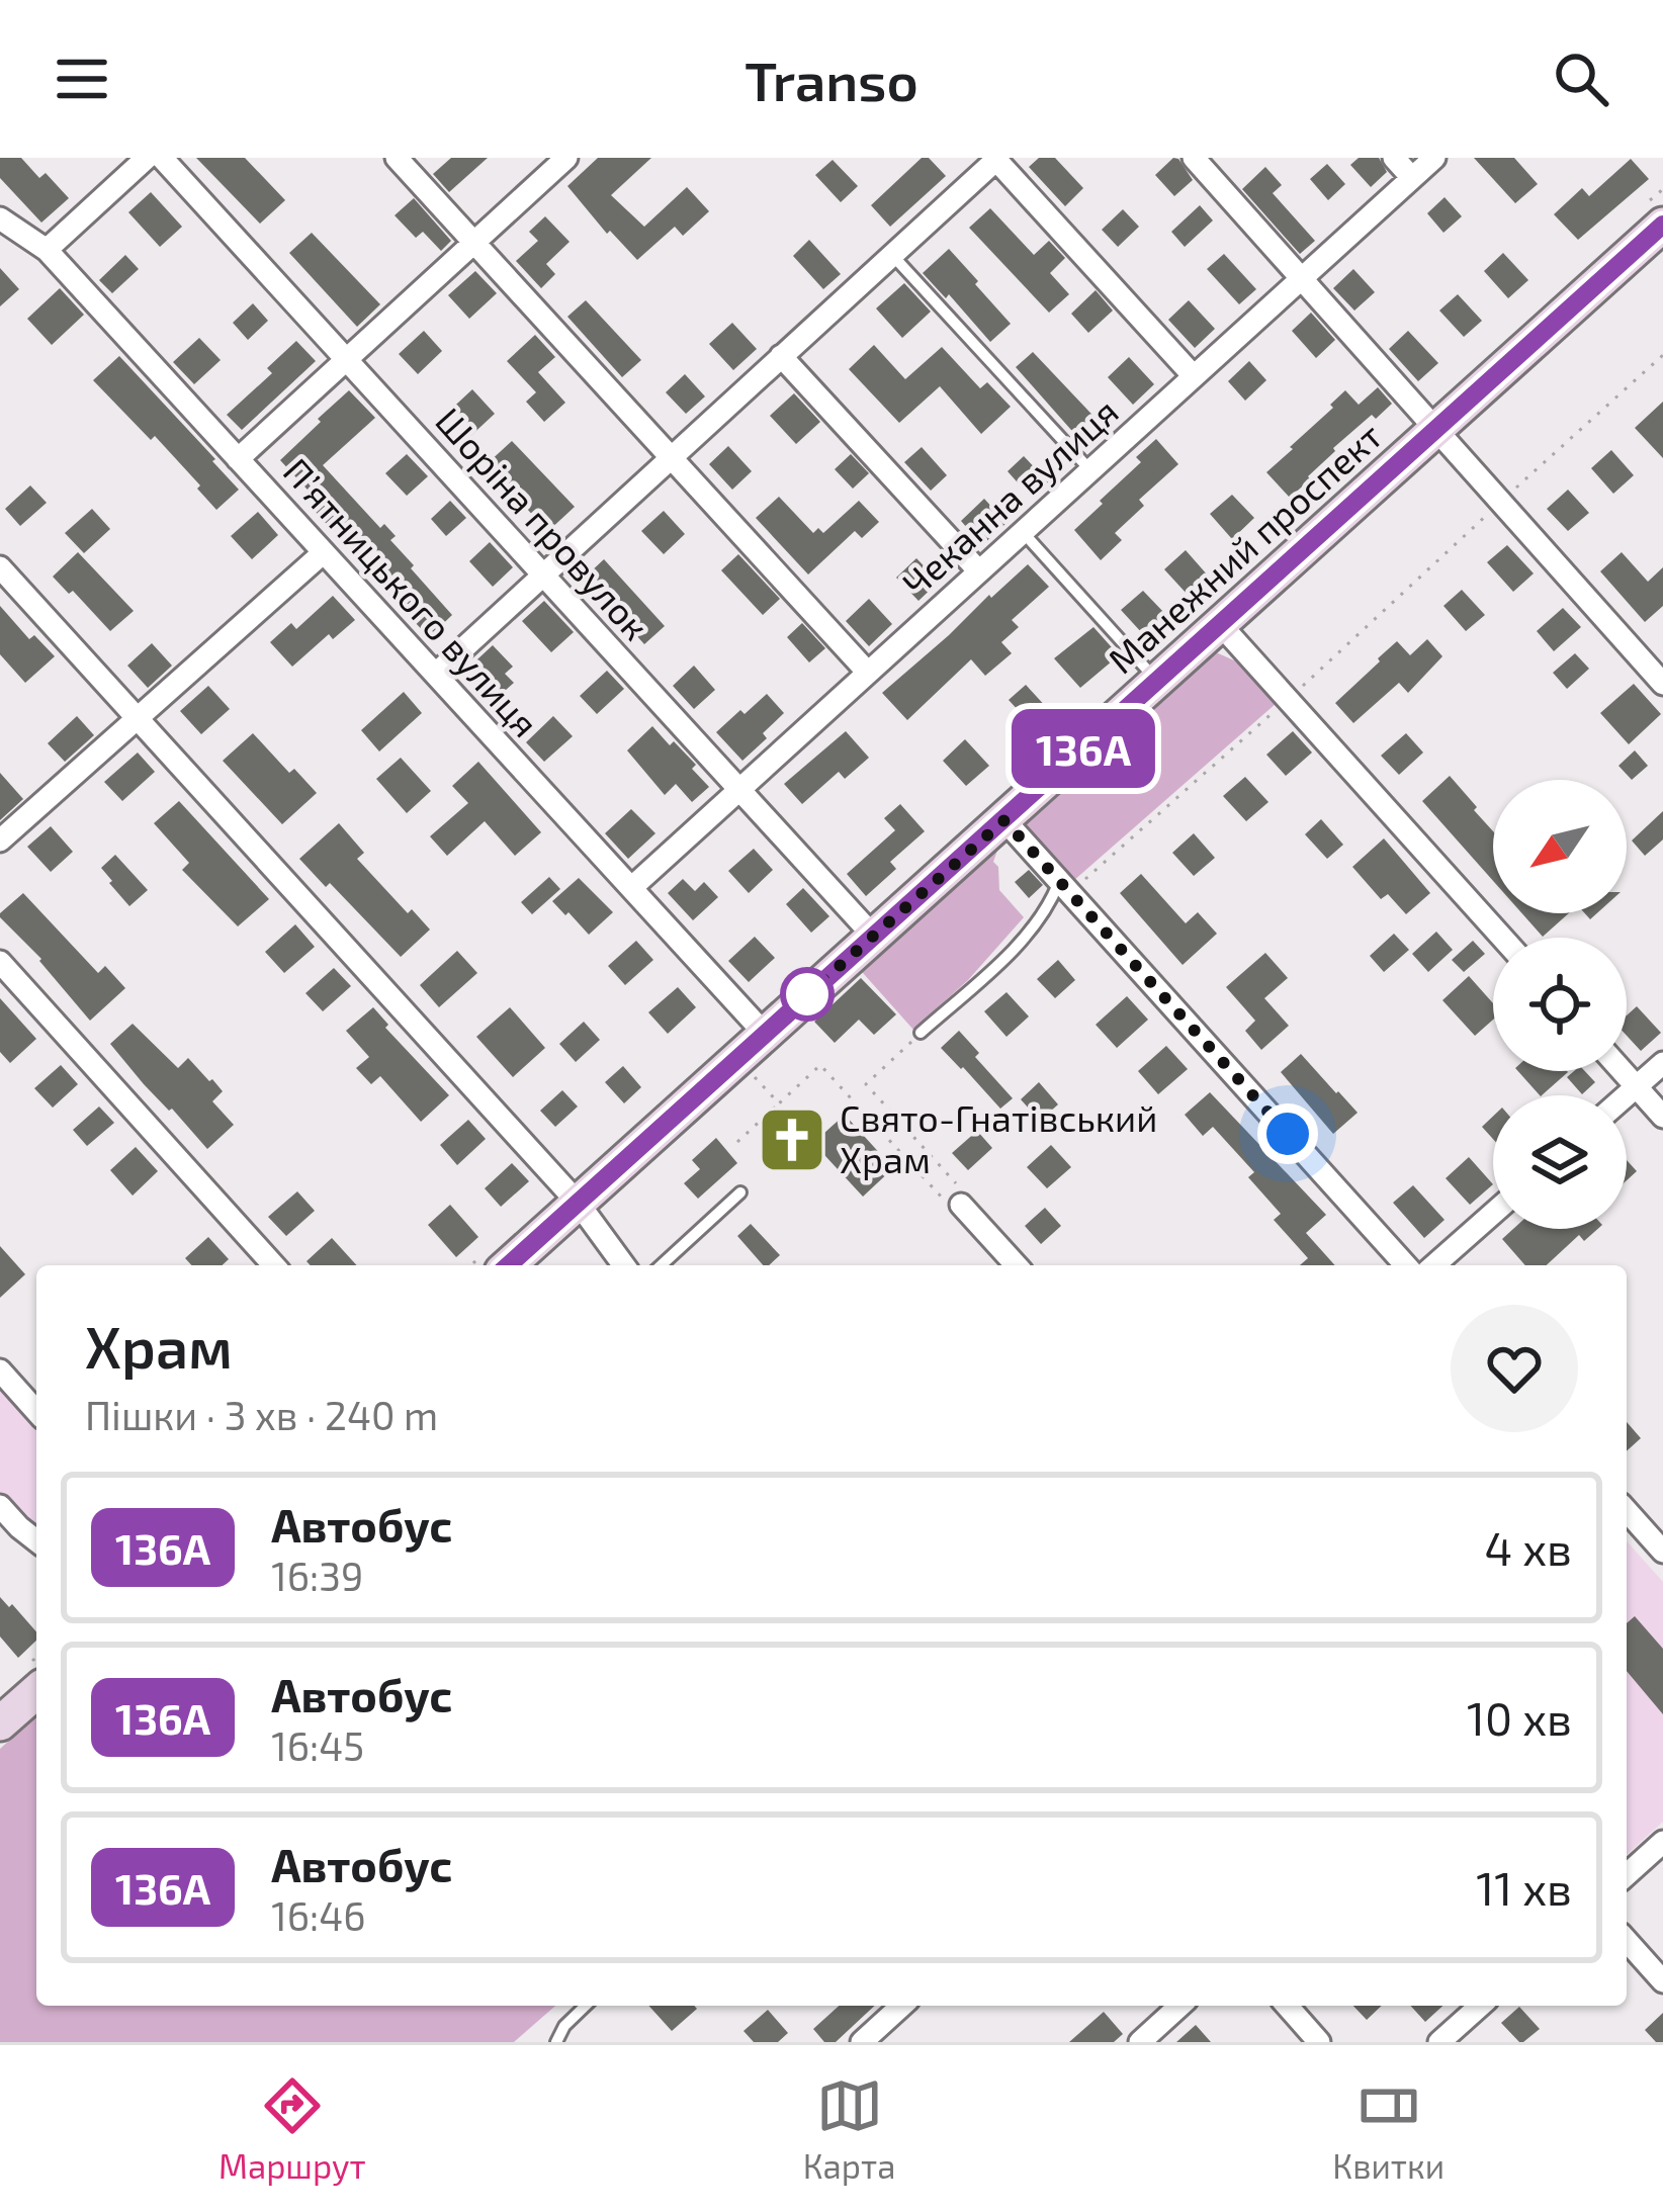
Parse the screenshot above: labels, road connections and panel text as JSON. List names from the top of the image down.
{
  "streets": {
    "street": [
      "Чеканна вулиця",
      "Шоріна провулок",
      "Манежний проспект",
      "П’ятницького вулиця"
    ]
  },
  "crossings": [
    ["Чеканна вулиця", "Шоріна провулок"],
    ["Чеканна вулиця", "П’ятницького вулиця"],
    ["Шоріна провулок", "Манежний проспект"],
    ["Манежний проспект", "П’ятницького вулиця"]
  ],
  "places": {
    "church": ["Свято-Гнатівський Храм"]
  },
  "lines": ["bus line 136А"],
  "north": "bottom left",
  "page": {
    "header": "Transo",
    "on_map": "136А",
    "heading": ["Храм", "Пішки · 3 хв · 240 m"],
    "list": [
      {
        "mark": "136А",
        "name": "Автобус",
        "note": "16:39",
        "value": "4 хв"
      },
      {
        "mark": "136А",
        "name": "Автобус",
        "note": "16:45",
        "value": "10 хв"
      },
      {
        "mark": "136А",
        "name": "Автобус",
        "note": "16:46",
        "value": "11 хв"
      }
    ],
    "tabs": ["Маршрут", "Карта", "Квитки"]
  }
}
